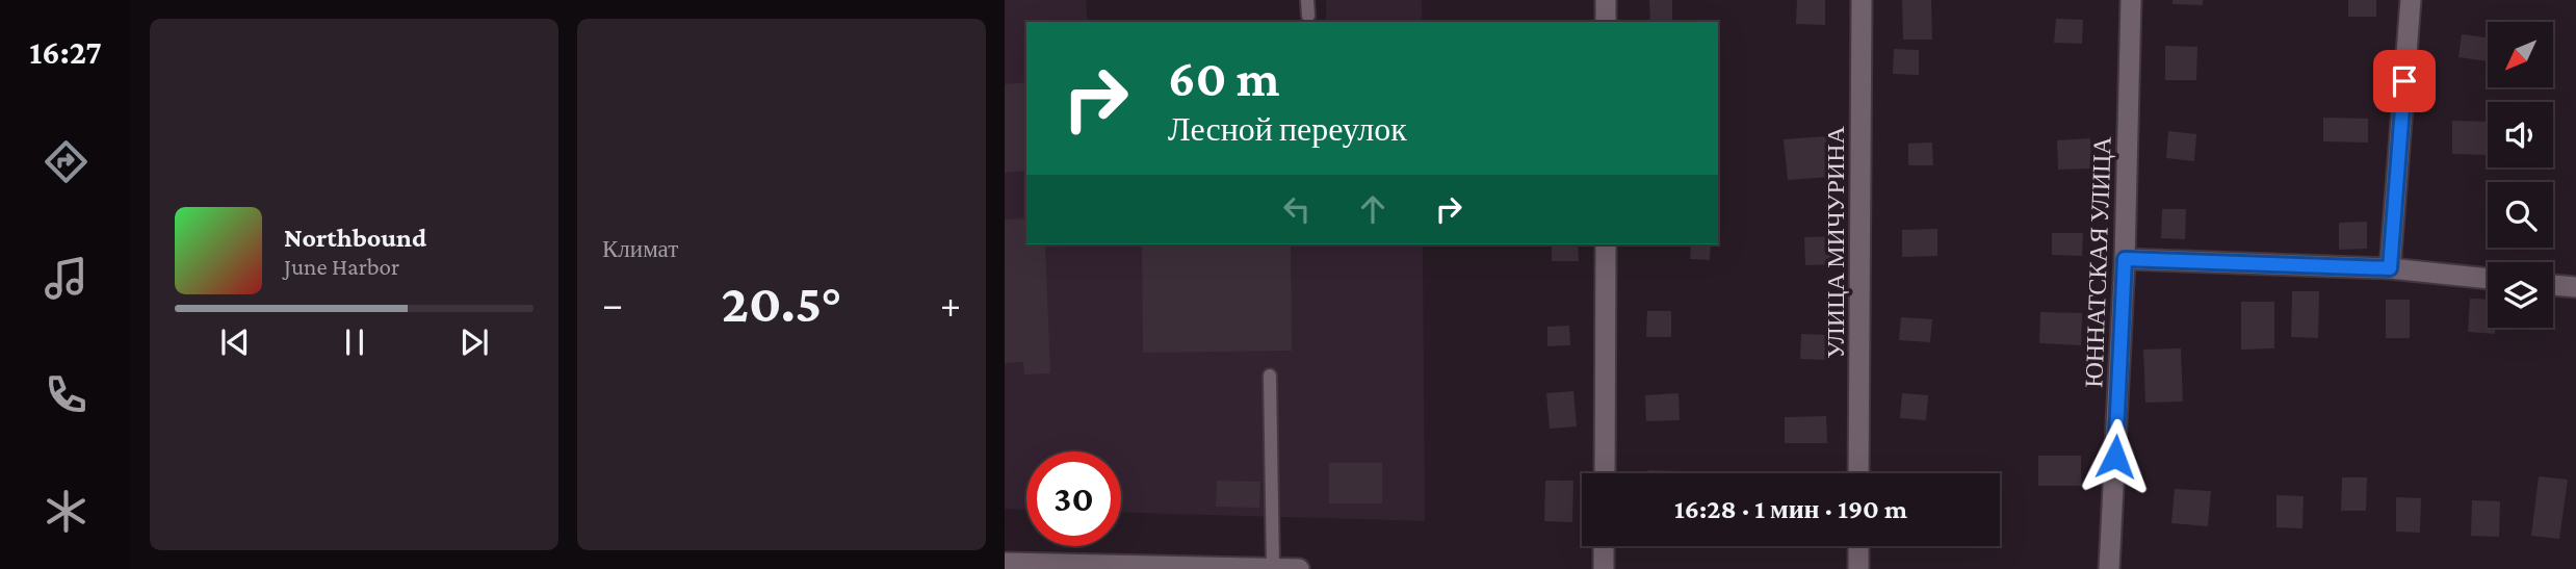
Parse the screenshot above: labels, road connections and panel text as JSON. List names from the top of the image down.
{
  "streets": {
    "street": ["УЛИЦА МИЧУРИНА", "ЮННАТСКАЯ УЛИЦА"]
  },
  "north": "bottom left",
  "page": {
    "tabs": "16:27",
    "tile": "Климат",
    "turn": ["60 m", "Лесной переулок"],
    "song": ["Northbound", "June Harbor"],
    "heat": ["−", "20.5°", "+"],
    "limit": "30",
    "trip": "16:28 · 1 мин · 190 m"
  }
}
